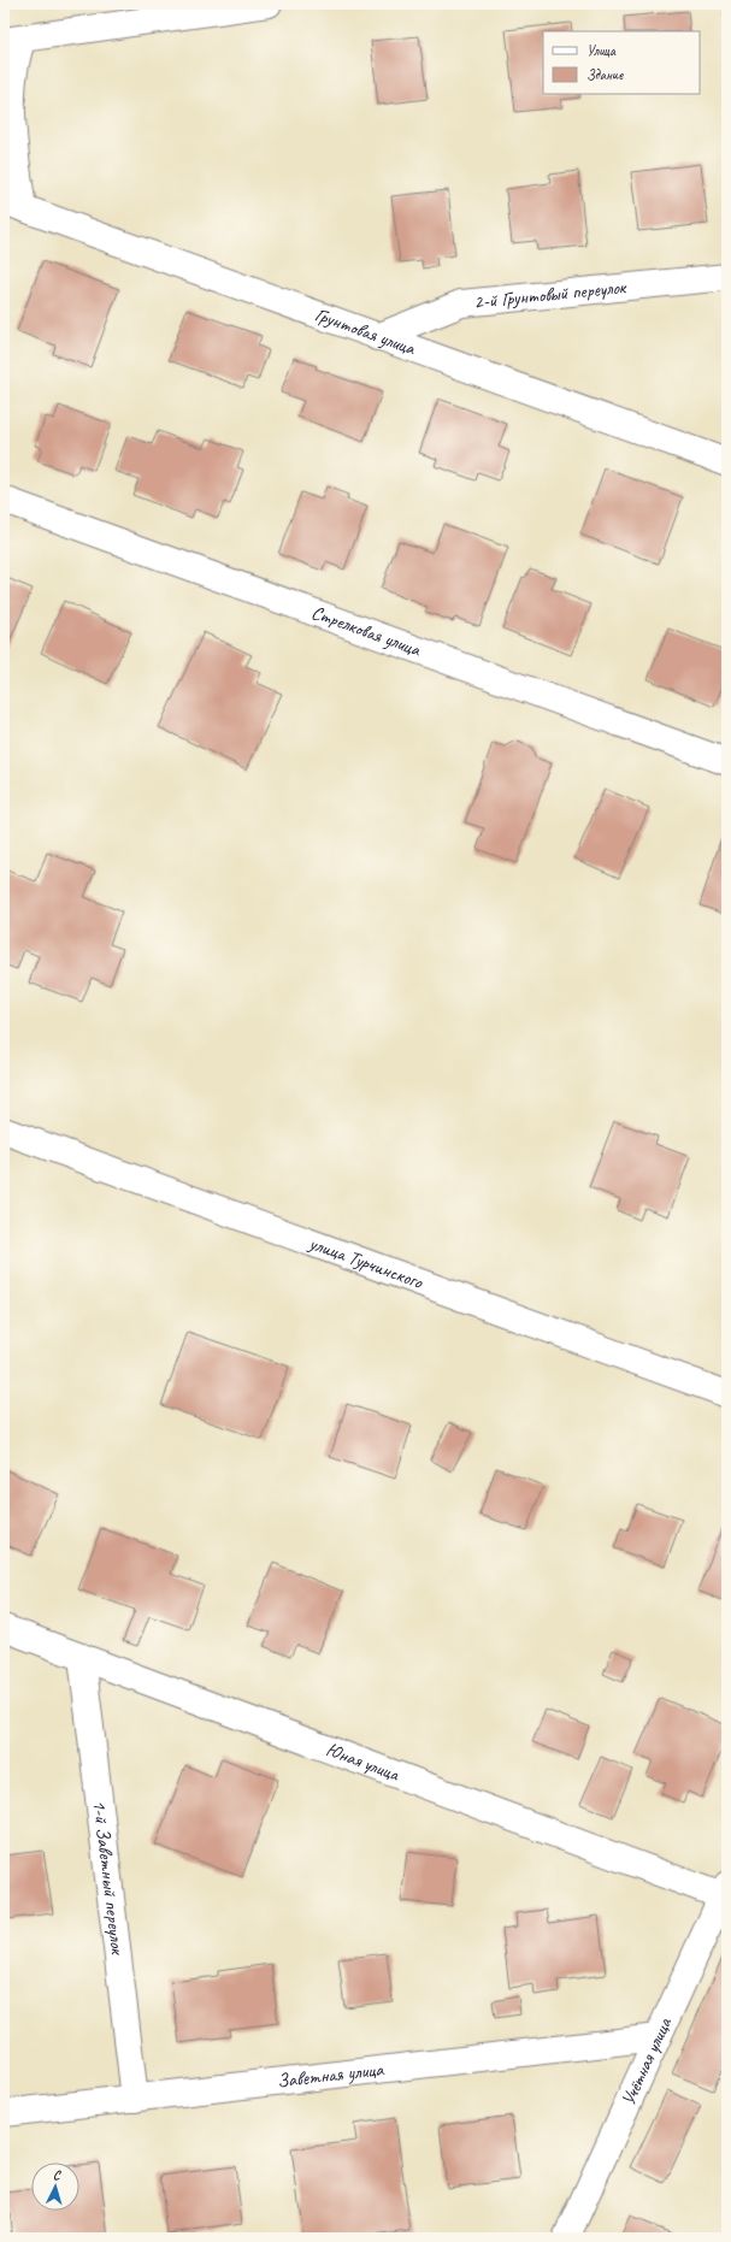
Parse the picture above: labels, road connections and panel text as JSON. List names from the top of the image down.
{
  "streets": {
    "street": [
      "2-й Грунтовый переулок",
      "Грунтовая улица",
      "Стрелковая улица",
      "улица Турчинского",
      "Юная улица",
      "1-й Заветный переулок",
      "Учётная улица",
      "Заветная улица"
    ]
  },
  "crossings": [
    ["2-й Грунтовый переулок", "Грунтовая улица"],
    ["Юная улица", "1-й Заветный переулок"],
    ["Юная улица", "Учётная улица"],
    ["1-й Заветный переулок", "Заветная улица"],
    ["Учётная улица", "Заветная улица"]
  ],
  "legend": ["Улица", "Здание"],
  "north": "top"
}
